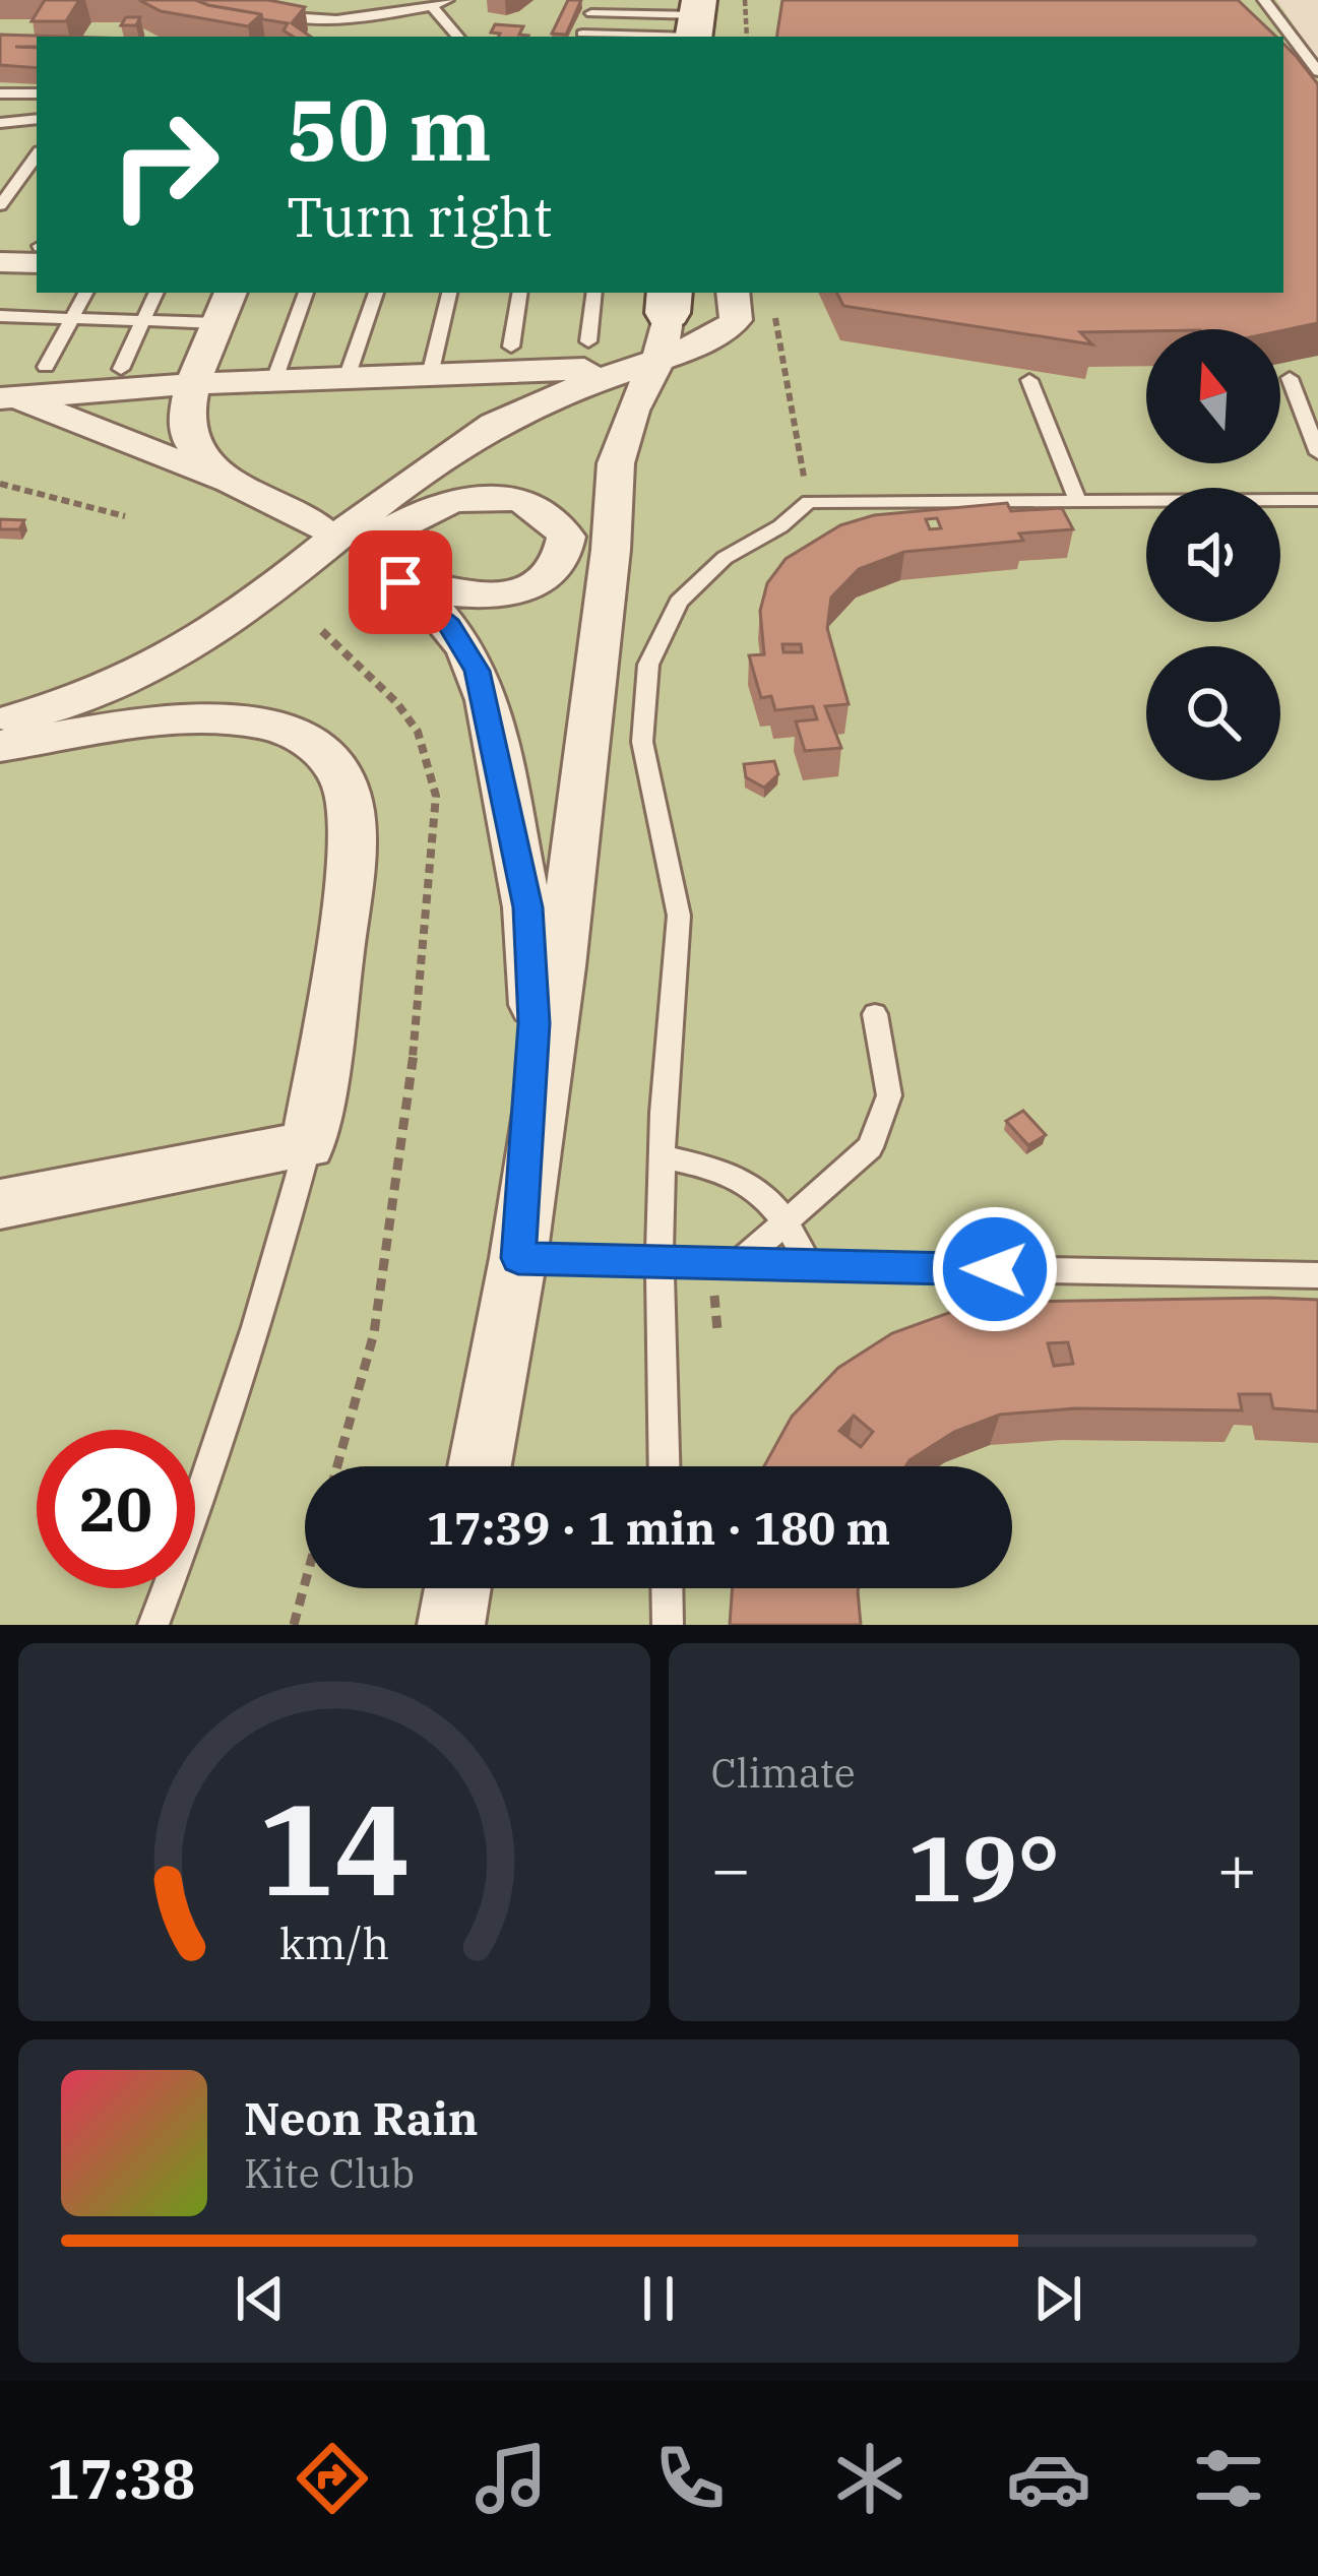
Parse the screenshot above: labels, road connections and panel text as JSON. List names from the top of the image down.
{
  "north": "top",
  "page": {
    "turn": ["50 m", "Turn right"],
    "limit": "20",
    "trip": "17:39 · 1 min · 180 m",
    "tile": "Climate",
    "heat": ["−", "19°", "+"],
    "song": ["Neon Rain", "Kite Club"],
    "tabs": "17:38",
    "gauge": ["14", "km/h"]
  }
}
